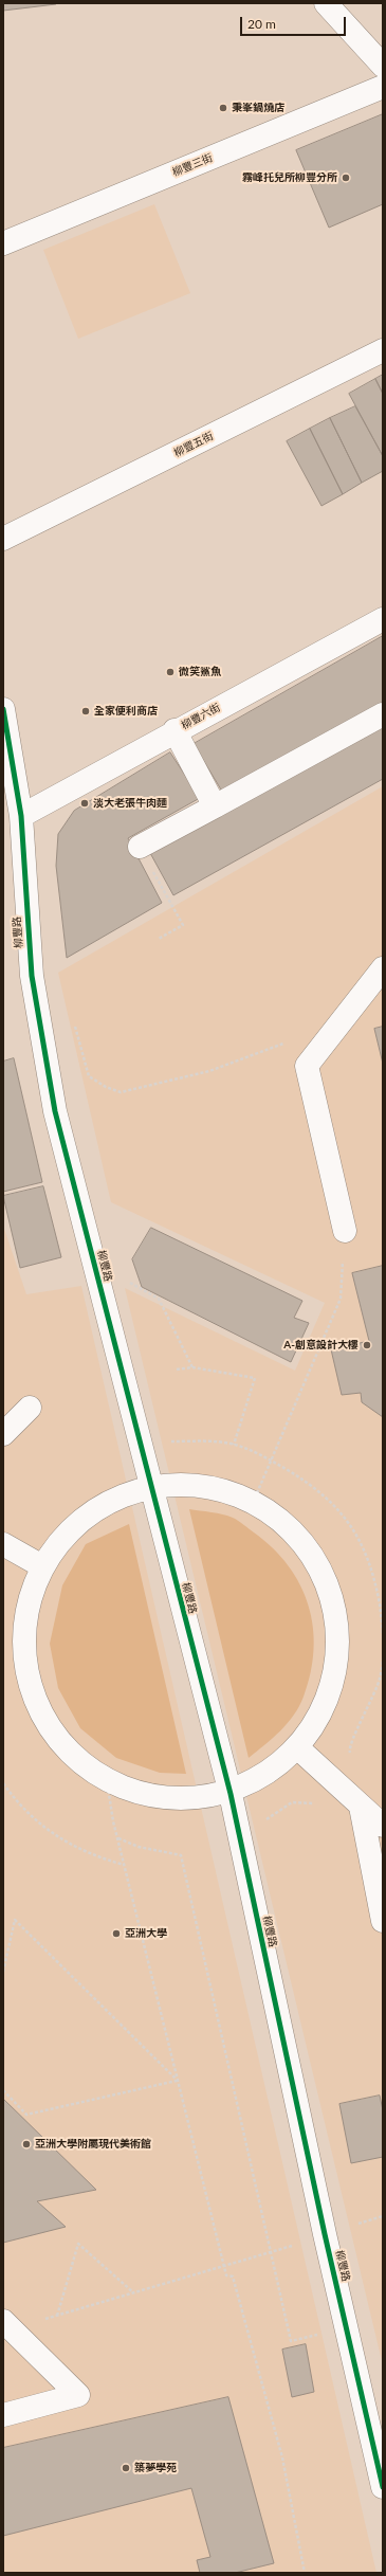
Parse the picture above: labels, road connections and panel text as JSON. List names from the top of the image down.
{
  "streets": {
    "street": [
      "柳豐三街",
      "柳豐五街",
      "柳豐六街",
      "柳豐路"
    ]
  },
  "crossings": [
    ["柳豐六街", "柳豐路"]
  ],
  "places": [
    "秉峯鍋燒店",
    "霧峰托兒所柳豐分所",
    "微笑鯊魚",
    "全家便利商店",
    "淡大老張牛肉麵",
    "A-創意設計大樓",
    "亞洲大學",
    "亞洲大學附屬現代美術館",
    "築夢學苑"
  ],
  "scale_bar": "20 m"
}
